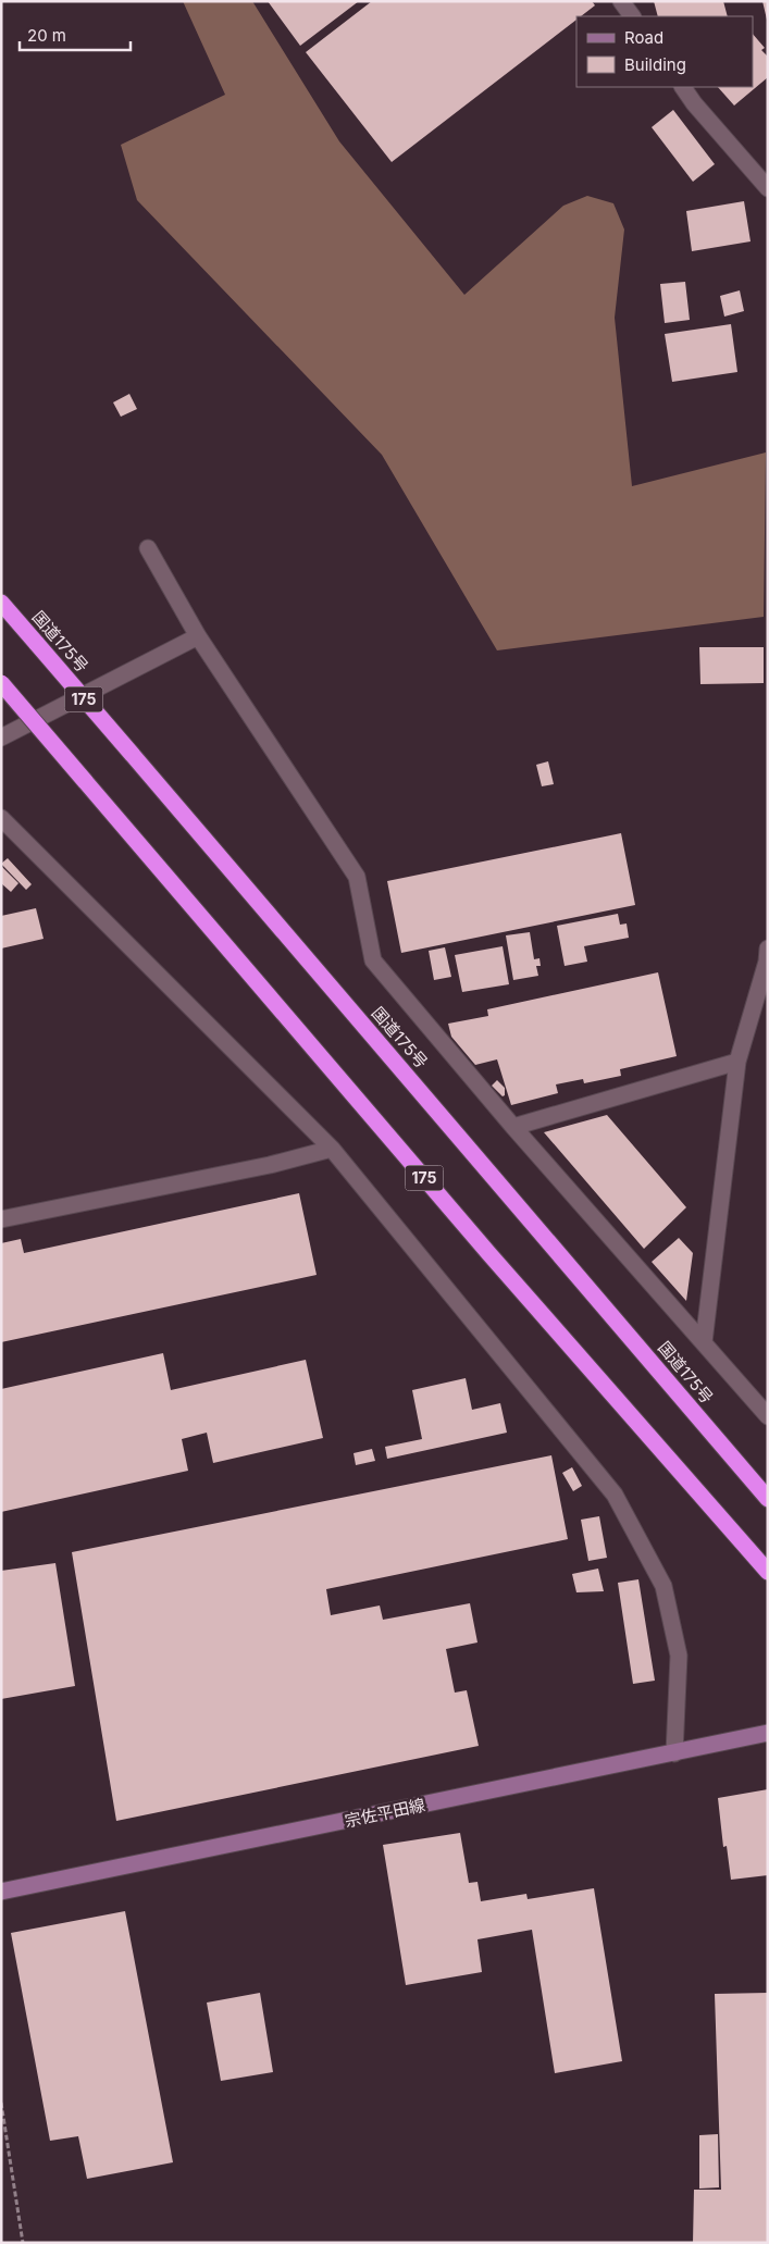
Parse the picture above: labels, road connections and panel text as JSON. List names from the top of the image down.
{
  "streets": {
    "highway": ["国道175号", "175"],
    "main road": ["宗佐平田線"]
  },
  "legend": ["Road", "Building"],
  "scale_bar": "20 m"
}
